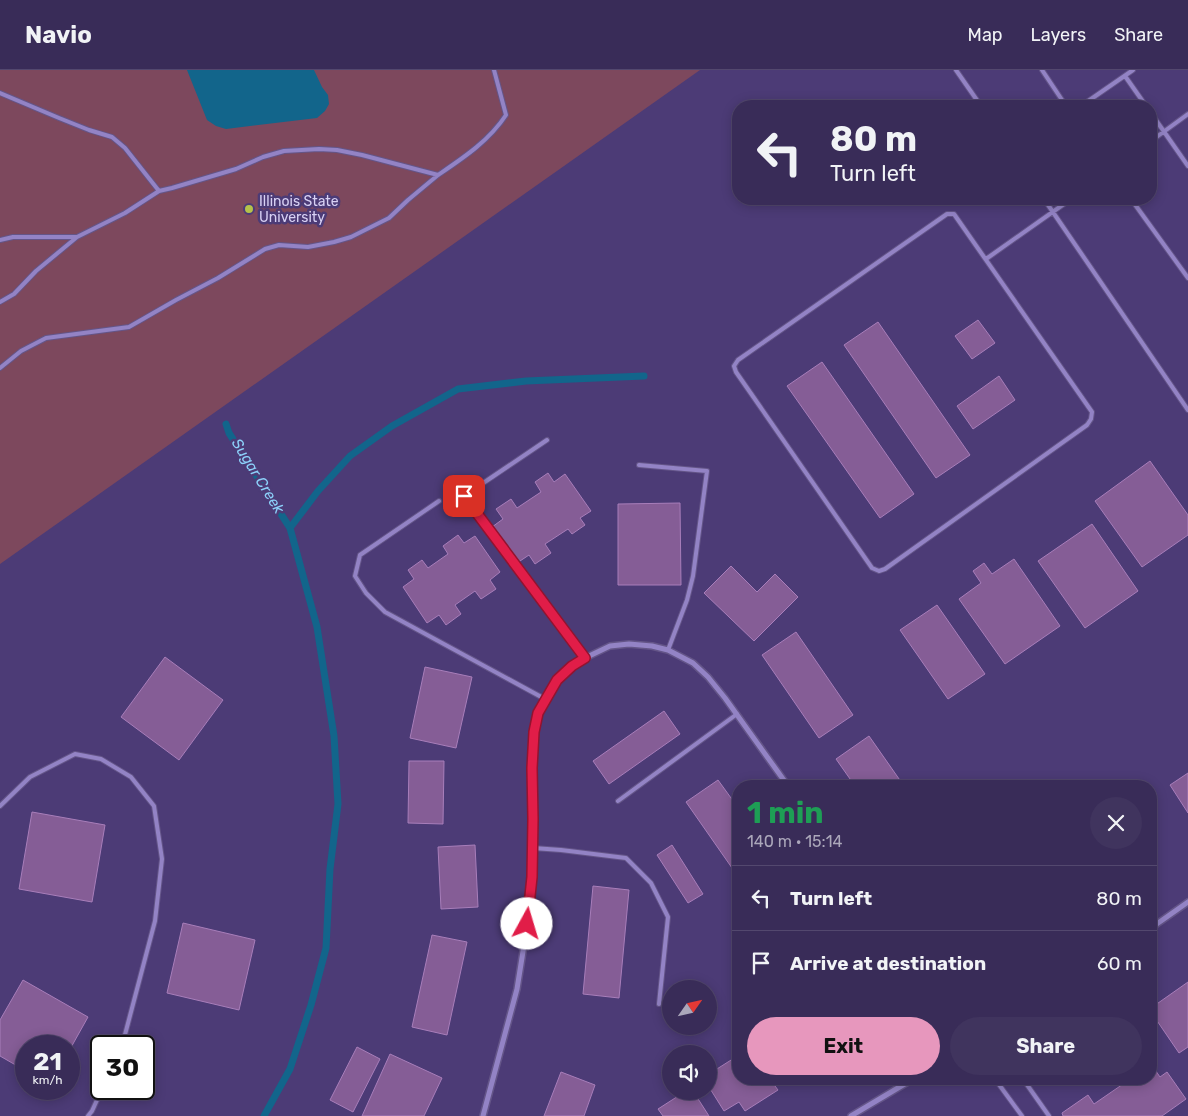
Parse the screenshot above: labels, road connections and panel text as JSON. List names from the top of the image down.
{
  "water": ["Sugar Creek"],
  "places": ["Illinois State University"],
  "north": "top right",
  "page": {
    "header": "Navio",
    "nav": ["Map", "Layers", "Share"],
    "turn": ["80 m", "Turn left"],
    "heading": ["1 min", "140 m · 15:14"],
    "list": [
      {
        "name": "Turn left",
        "value": "80 m"
      },
      {
        "name": "Arrive at destination",
        "value": "60 m"
      }
    ],
    "buttons": ["Exit", "Share"],
    "speed": "21 km/h",
    "limit": "30"
  }
}
